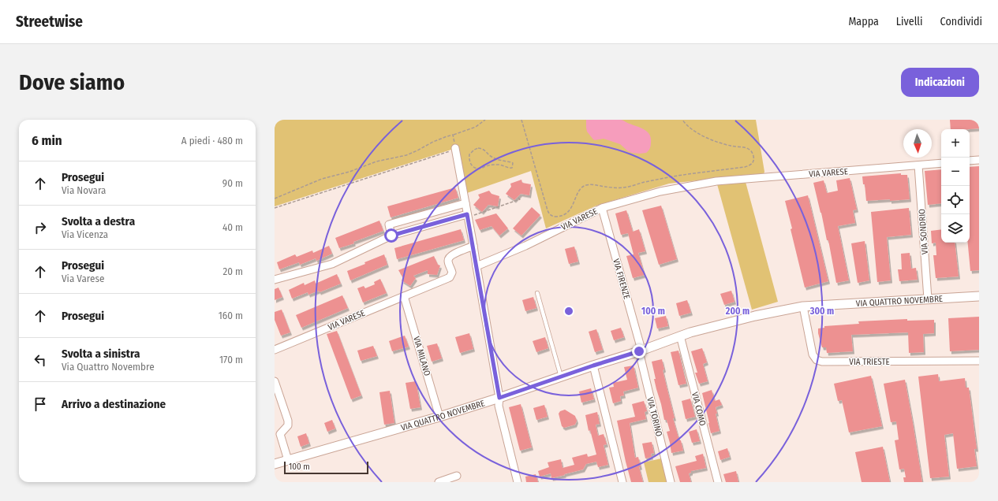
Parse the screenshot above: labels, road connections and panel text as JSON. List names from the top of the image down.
{
  "streets": {
    "street": [
      "VIA VARESE",
      "VIA SONDRIO",
      "VIA FIRENZE",
      "VIA QUATTRO NOVEMBRE",
      "VIA MILANO",
      "VIA TRIESTE",
      "VIA COMO",
      "VIA TORINO"
    ]
  },
  "crossings": [
    ["VIA VARESE", "VIA SONDRIO"],
    ["VIA VARESE", "VIA FIRENZE"],
    ["VIA VARESE", "VIA MILANO"],
    ["VIA SONDRIO", "VIA QUATTRO NOVEMBRE"],
    ["VIA FIRENZE", "VIA QUATTRO NOVEMBRE"],
    ["VIA FIRENZE", "VIA TORINO"],
    ["VIA QUATTRO NOVEMBRE", "VIA MILANO"],
    ["VIA QUATTRO NOVEMBRE", "VIA TRIESTE"],
    ["VIA QUATTRO NOVEMBRE", "VIA COMO"],
    ["VIA QUATTRO NOVEMBRE", "VIA TORINO"]
  ],
  "scale_bar": "100 m",
  "north": "bottom",
  "page": {
    "header": "Streetwise",
    "nav": ["Mappa", "Livelli", "Condividi"],
    "buttons": "Indicazioni",
    "title": "Dove siamo",
    "heading": ["6 min", "A piedi · 480 m"],
    "map_buttons": ["+", "−"],
    "list": [
      ["Prosegui", "Via Novara", "90 m"],
      ["Svolta a destra", "Via Vicenza", "40 m"],
      ["Prosegui", "Via Varese", "20 m"],
      ["Prosegui", "160 m"],
      ["Svolta a sinistra", "Via Quattro Novembre", "170 m"],
      "Arrivo a destinazione"
    ],
    "scale": "100 m"
  },
  "rings": ["100 m", "200 m", "300 m"]
}
